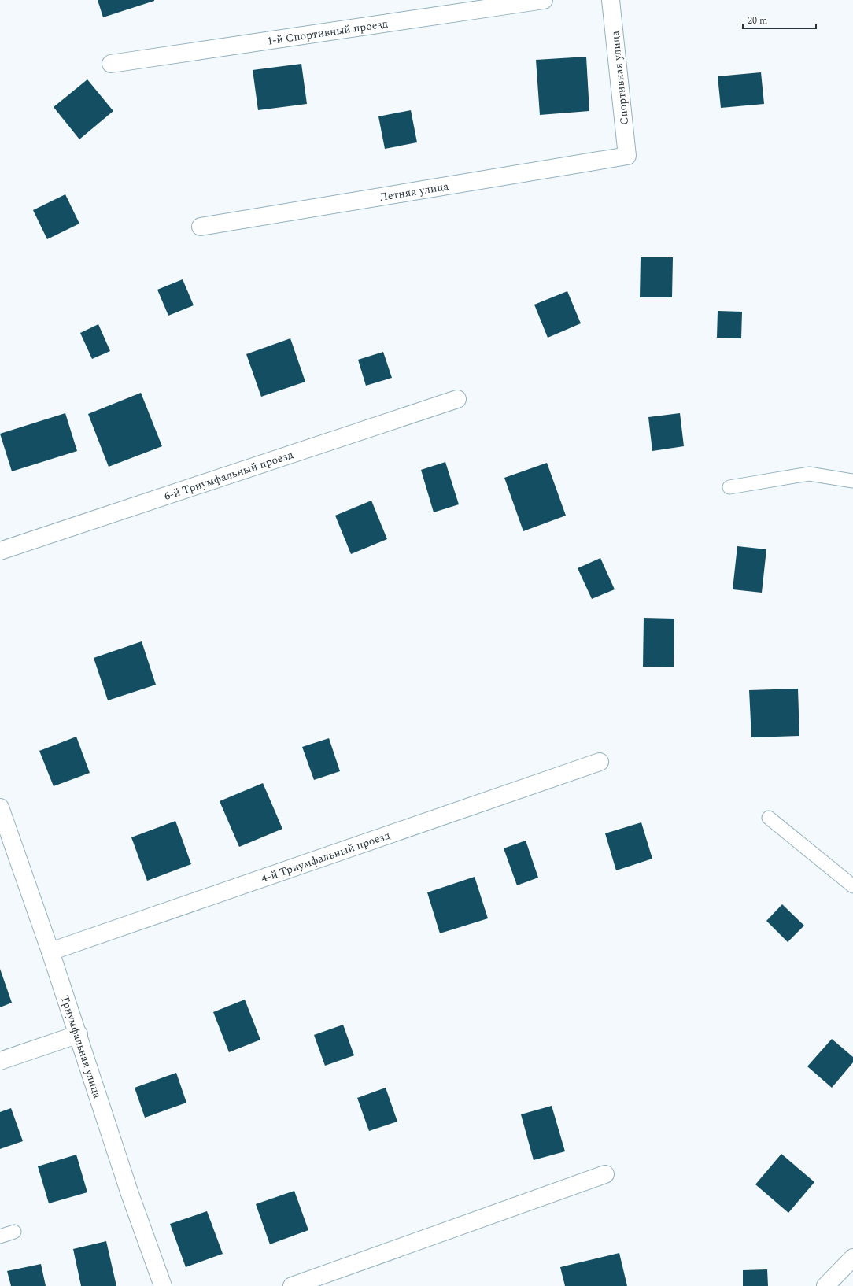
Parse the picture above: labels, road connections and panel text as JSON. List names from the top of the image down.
{
  "streets": {
    "street": [
      "1-й Спортивный проезд",
      "Спортивная улица",
      "Летняя улица",
      "6-й Триумфальный проезд",
      "4-й Триумфальный проезд",
      "Триумфальная улица"
    ]
  },
  "crossings": [
    ["Спортивная улица", "Летняя улица"],
    ["4-й Триумфальный проезд", "Триумфальная улица"]
  ],
  "scale_bar": "20 m"
}
